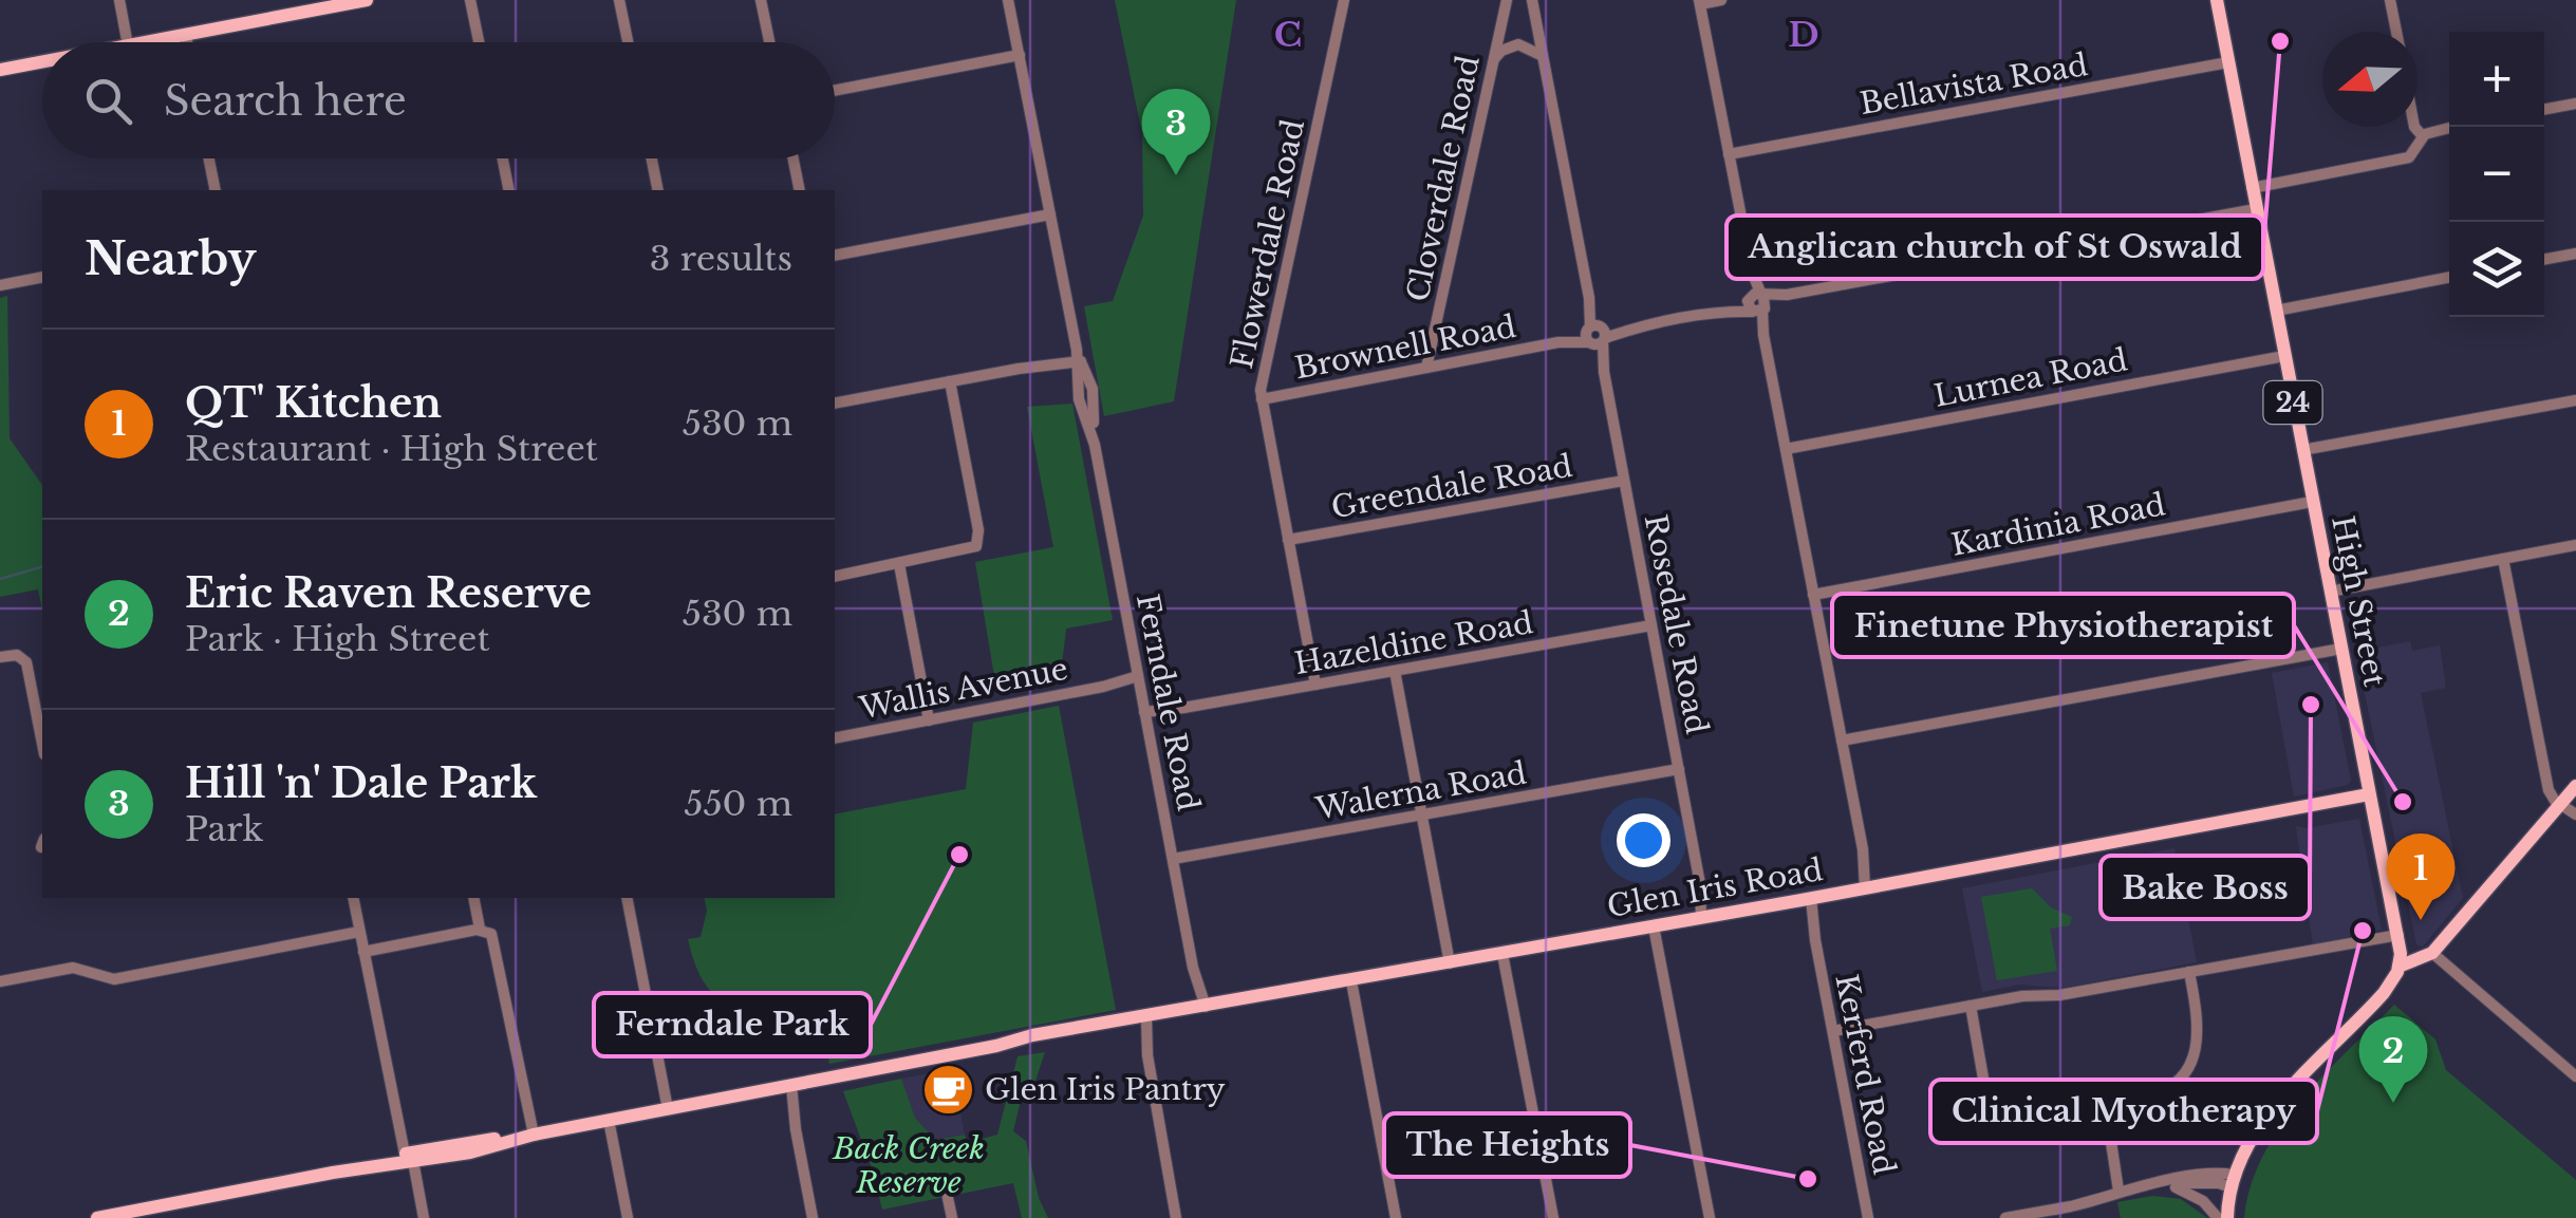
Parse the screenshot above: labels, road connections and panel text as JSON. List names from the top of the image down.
{
  "streets": {
    "main road": ["24", "High Street", "Glen Iris Road"],
    "street": [
      "Bellavista Road",
      "Cloverdale Road",
      "Flowerdale Road",
      "Brownell Road",
      "Lurnea Road",
      "Greendale Road",
      "Kardinia Road",
      "Rosedale Road",
      "Hazeldine Road",
      "Wallis Avenue",
      "Ferndale Road",
      "Walerna Road",
      "Kerferd Road"
    ]
  },
  "crossings": [
    ["Bellavista Road", "High Street"],
    ["Cloverdale Road", "Brownell Road"],
    ["Flowerdale Road", "Brownell Road"],
    ["Flowerdale Road", "Greendale Road"],
    ["Flowerdale Road", "Hazeldine Road"],
    ["Brownell Road", "High Street"],
    ["Brownell Road", "Rosedale Road"],
    ["Lurnea Road", "High Street"],
    ["Greendale Road", "Rosedale Road"],
    ["Kardinia Road", "High Street"],
    ["High Street", "Glen Iris Road"],
    ["Rosedale Road", "Hazeldine Road"],
    ["Rosedale Road", "Walerna Road"],
    ["Rosedale Road", "Glen Iris Road"],
    ["Hazeldine Road", "Ferndale Road"],
    ["Wallis Avenue", "Ferndale Road"],
    ["Ferndale Road", "Walerna Road"],
    ["Ferndale Road", "Glen Iris Road"],
    ["Glen Iris Road", "Kerferd Road"]
  ],
  "parks": ["Back Creek Reserve"],
  "places": {
    "other": [
      "Anglican church of St Oswald",
      "Bake Boss",
      "Finetune Physiotherapist",
      "Ferndale Park",
      "Clinical Myotherapy",
      "The Heights"
    ],
    "cafe": ["Glen Iris Pantry"]
  },
  "north": "left",
  "page": {
    "map_buttons": ["+", "−"],
    "search": "Search here",
    "pins": ["3", "1", "2"],
    "heading": ["Nearby", "3 results"],
    "list": [
      {
        "mark": "1",
        "name": "QT' Kitchen",
        "note": "Restaurant · High Street",
        "value": "530 m"
      },
      {
        "mark": "2",
        "name": "Eric Raven Reserve",
        "note": "Park · High Street",
        "value": "530 m"
      },
      {
        "mark": "3",
        "name": "Hill 'n' Dale Park",
        "note": "Park",
        "value": "550 m"
      }
    ]
  },
  "grid": {
    "columns": ["C", "D"]
  }
}
